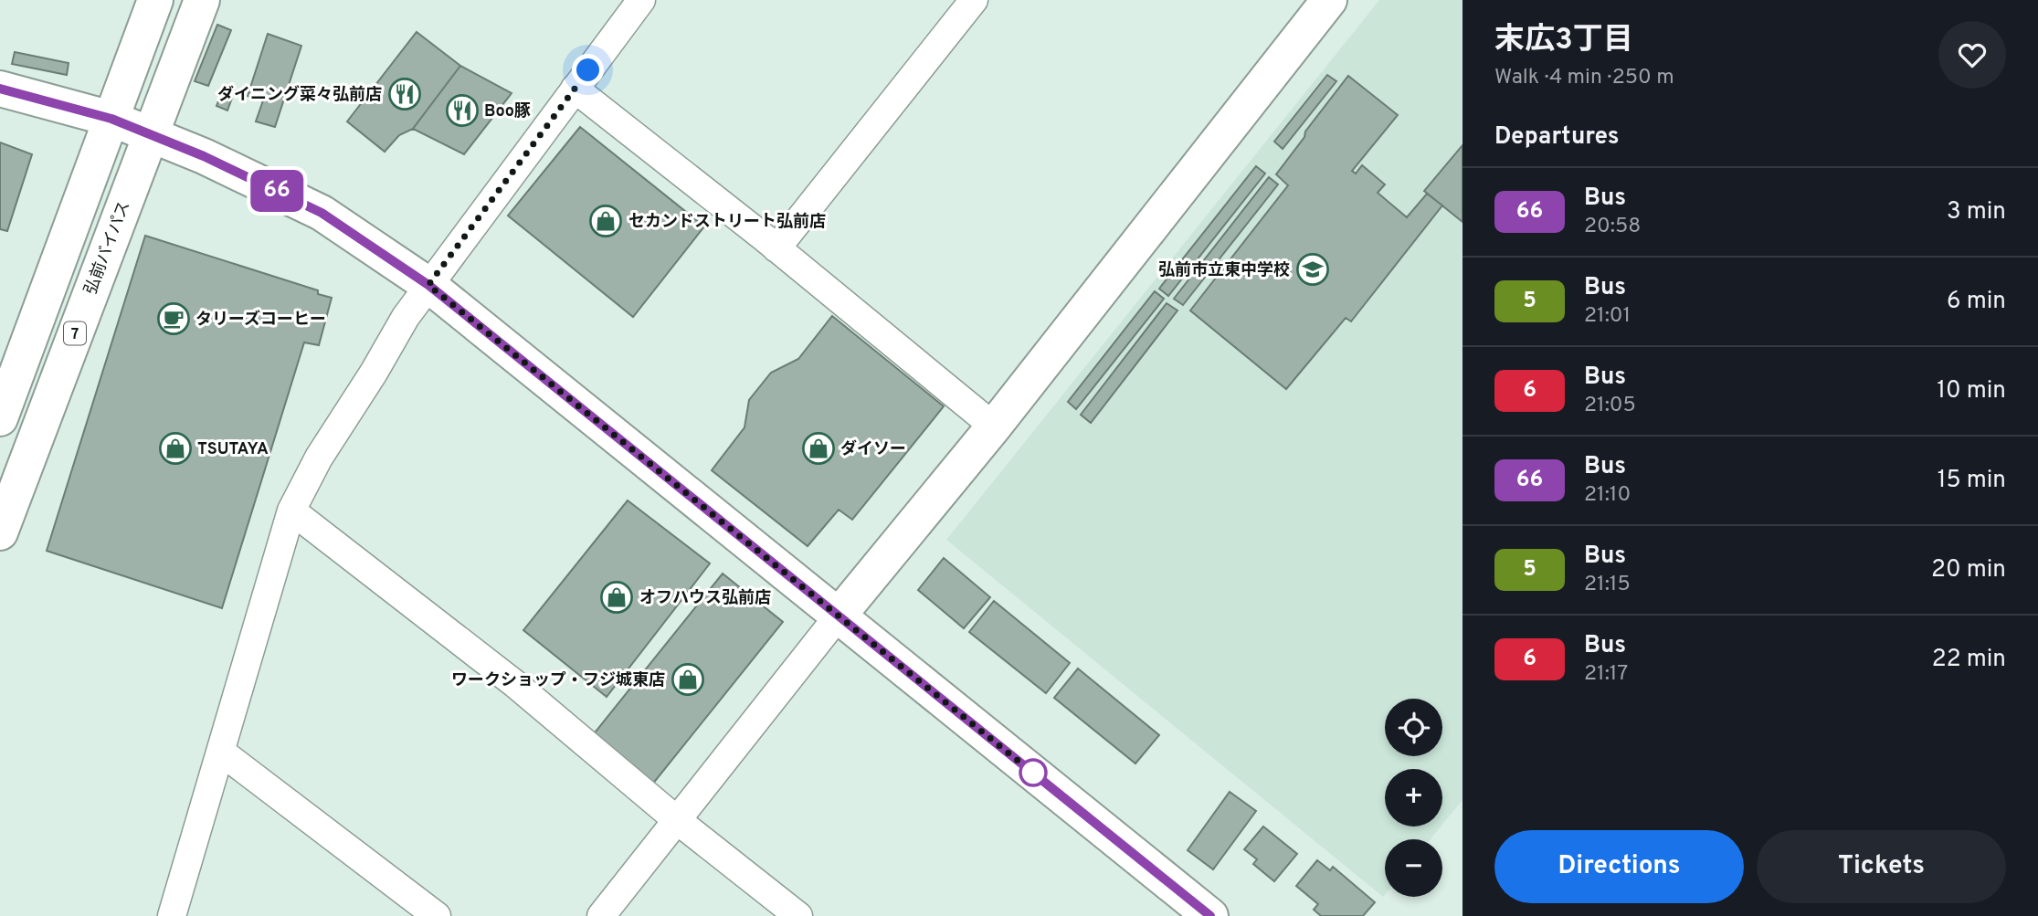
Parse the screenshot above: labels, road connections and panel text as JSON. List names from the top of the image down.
{
  "streets": {
    "main road": ["弘前バイパス", "7"]
  },
  "crossings": [
    ["弘前バイパス", "7"]
  ],
  "places": {
    "restaurant": ["ダイニング菜々弘前店", "Boo豚"],
    "shop": [
      "セカンドストリート弘前店",
      "TSUTAYA",
      "ダイソー",
      "オフハウス弘前店",
      "ワークショップ・フジ城東店"
    ],
    "school or university": ["弘前市立東中学校"],
    "cafe": ["タリーズコーヒー"]
  },
  "lines": ["bus line 66"],
  "page": {
    "on_map": "66",
    "heading": [
      ["末広3丁目", "Walk · 4 min · 250 m"],
      "Departures"
    ],
    "list": [
      {
        "mark": "66",
        "name": "Bus",
        "note": "20:58",
        "value": "3 min"
      },
      {
        "mark": "5",
        "name": "Bus",
        "note": "21:01",
        "value": "6 min"
      },
      {
        "mark": "6",
        "name": "Bus",
        "note": "21:05",
        "value": "10 min"
      },
      {
        "mark": "66",
        "name": "Bus",
        "note": "21:10",
        "value": "15 min"
      },
      {
        "mark": "5",
        "name": "Bus",
        "note": "21:15",
        "value": "20 min"
      },
      {
        "mark": "6",
        "name": "Bus",
        "note": "21:17",
        "value": "22 min"
      }
    ],
    "map_buttons": ["+", "−"],
    "buttons": ["Directions", "Tickets"]
  }
}
